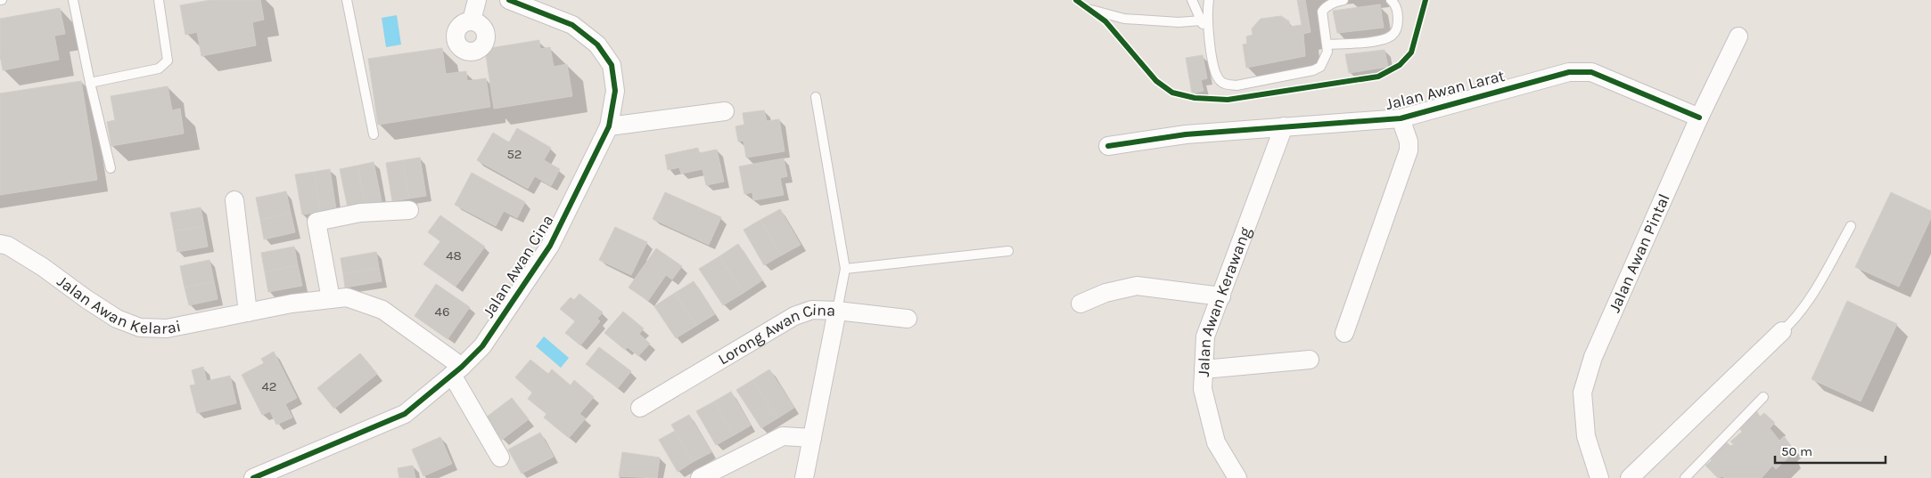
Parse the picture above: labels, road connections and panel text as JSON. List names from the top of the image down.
{
  "streets": {
    "street": [
      "Jalan Awan Larat",
      "Jalan Awan Pintal",
      "Jalan Awan Cina",
      "Jalan Awan Kelarai",
      "Jalan Awan Kerawang",
      "Lorong Awan Cina"
    ]
  },
  "crossings": [
    ["Jalan Awan Larat", "Jalan Awan Pintal"],
    ["Jalan Awan Larat", "Jalan Awan Kerawang"],
    ["Jalan Awan Cina", "Jalan Awan Kelarai"]
  ],
  "house_numbers": [
    "52",
    "48",
    "46",
    "42"
  ],
  "scale_bar": "50 m"
}
